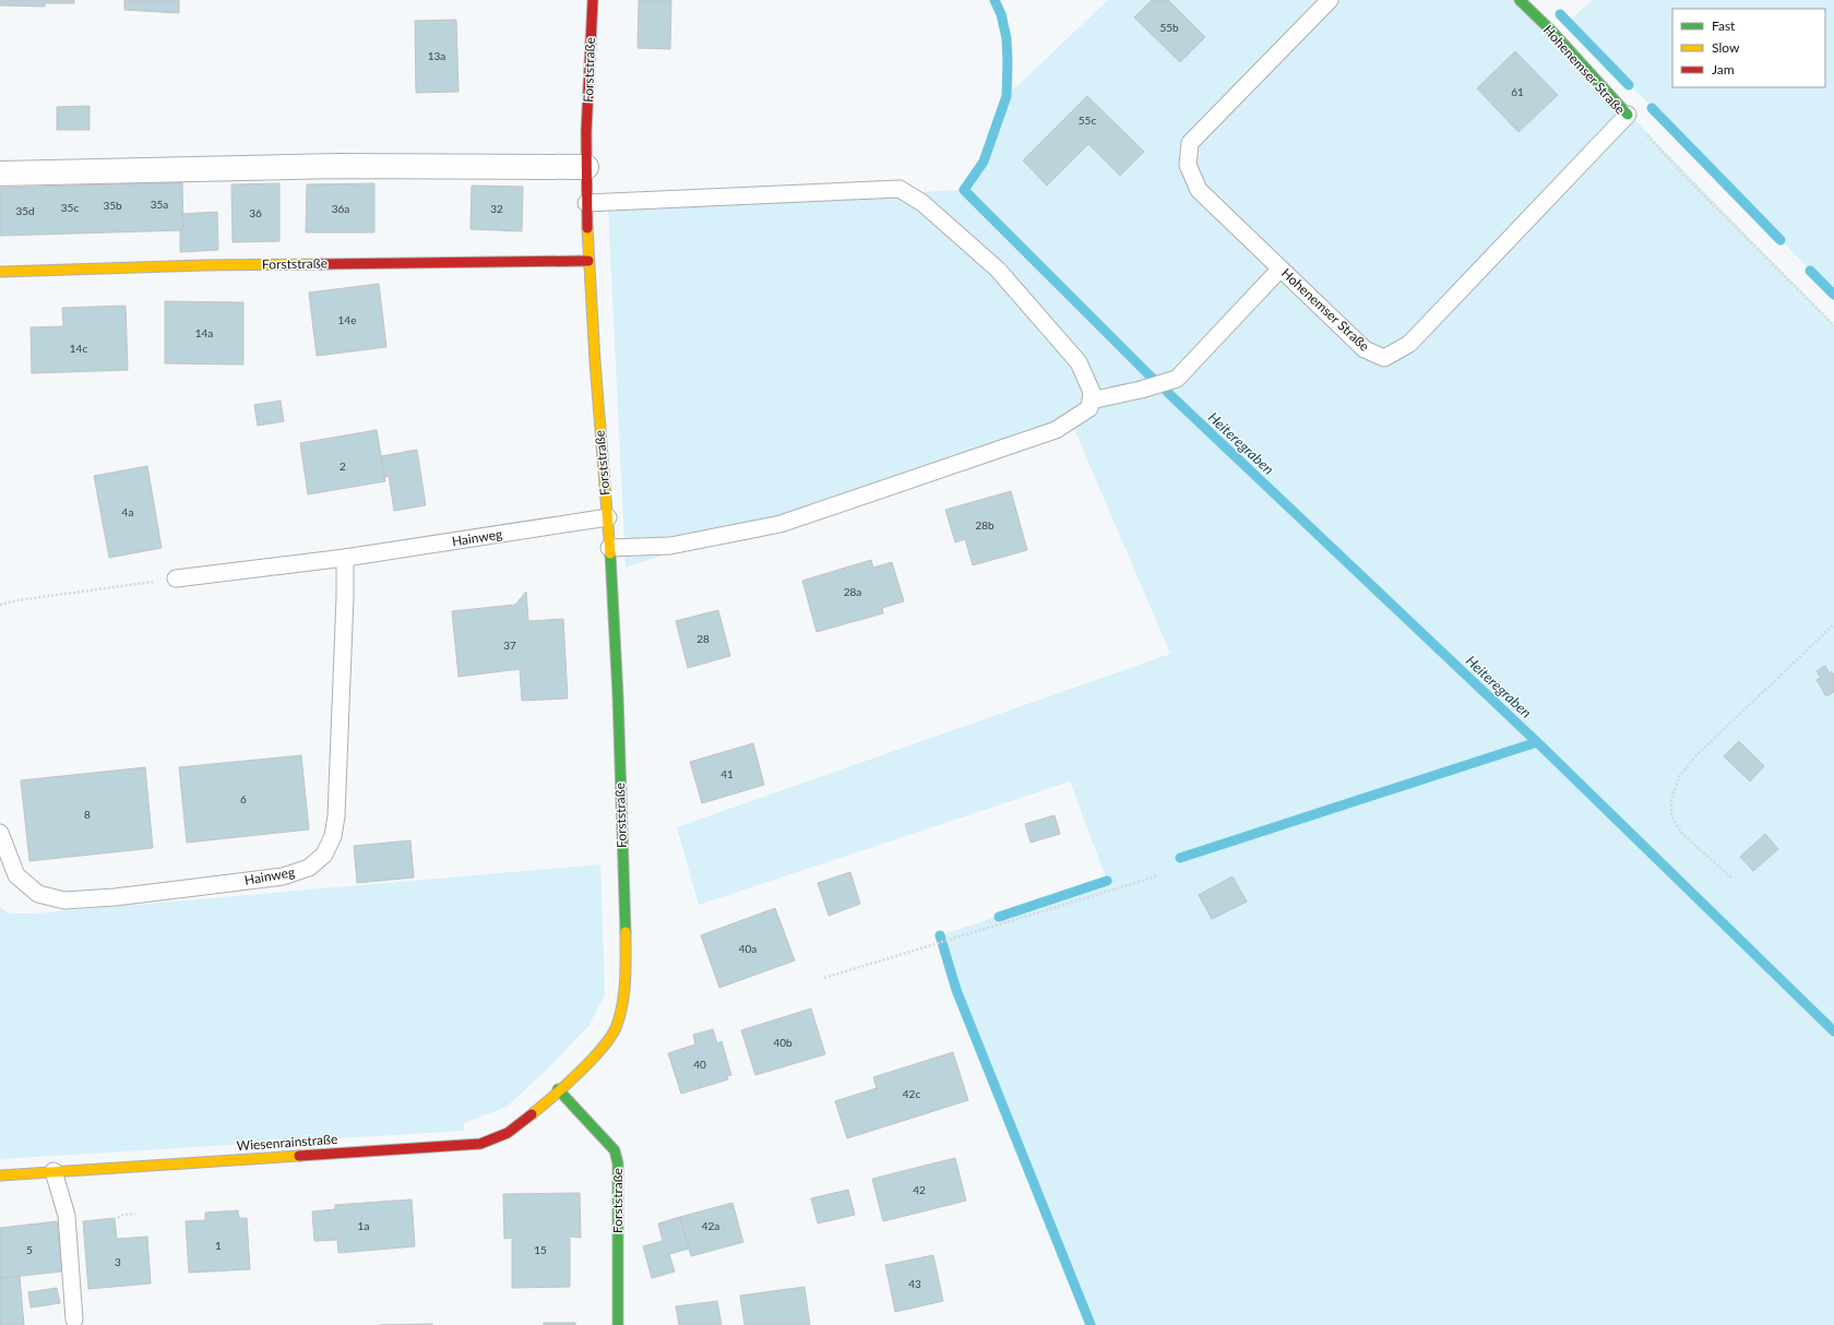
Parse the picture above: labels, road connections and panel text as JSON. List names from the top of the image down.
{
  "streets": {
    "street": ["Forststraße", "Hohenemser Straße", "Wiesenrainstraße"],
    "lane": ["Hainweg"]
  },
  "crossings": [
    ["Forststraße", "Hainweg"],
    ["Forststraße", "Wiesenrainstraße"]
  ],
  "water": ["Heiteregraben"],
  "house_numbers": [
    "55b",
    "13a",
    "61",
    "55c",
    "35a",
    "35b",
    "35c",
    "36a",
    "32",
    "35d",
    "36",
    "14e",
    "14a",
    "14c",
    "2",
    "4a",
    "28b",
    "28a",
    "28",
    "37",
    "41",
    "6",
    "8",
    "40a",
    "40b",
    "40",
    "42c",
    "42",
    "1a",
    "42a",
    "1",
    "5",
    "15",
    "3",
    "43"
  ],
  "legend": ["Fast", "Slow", "Jam"]
}
